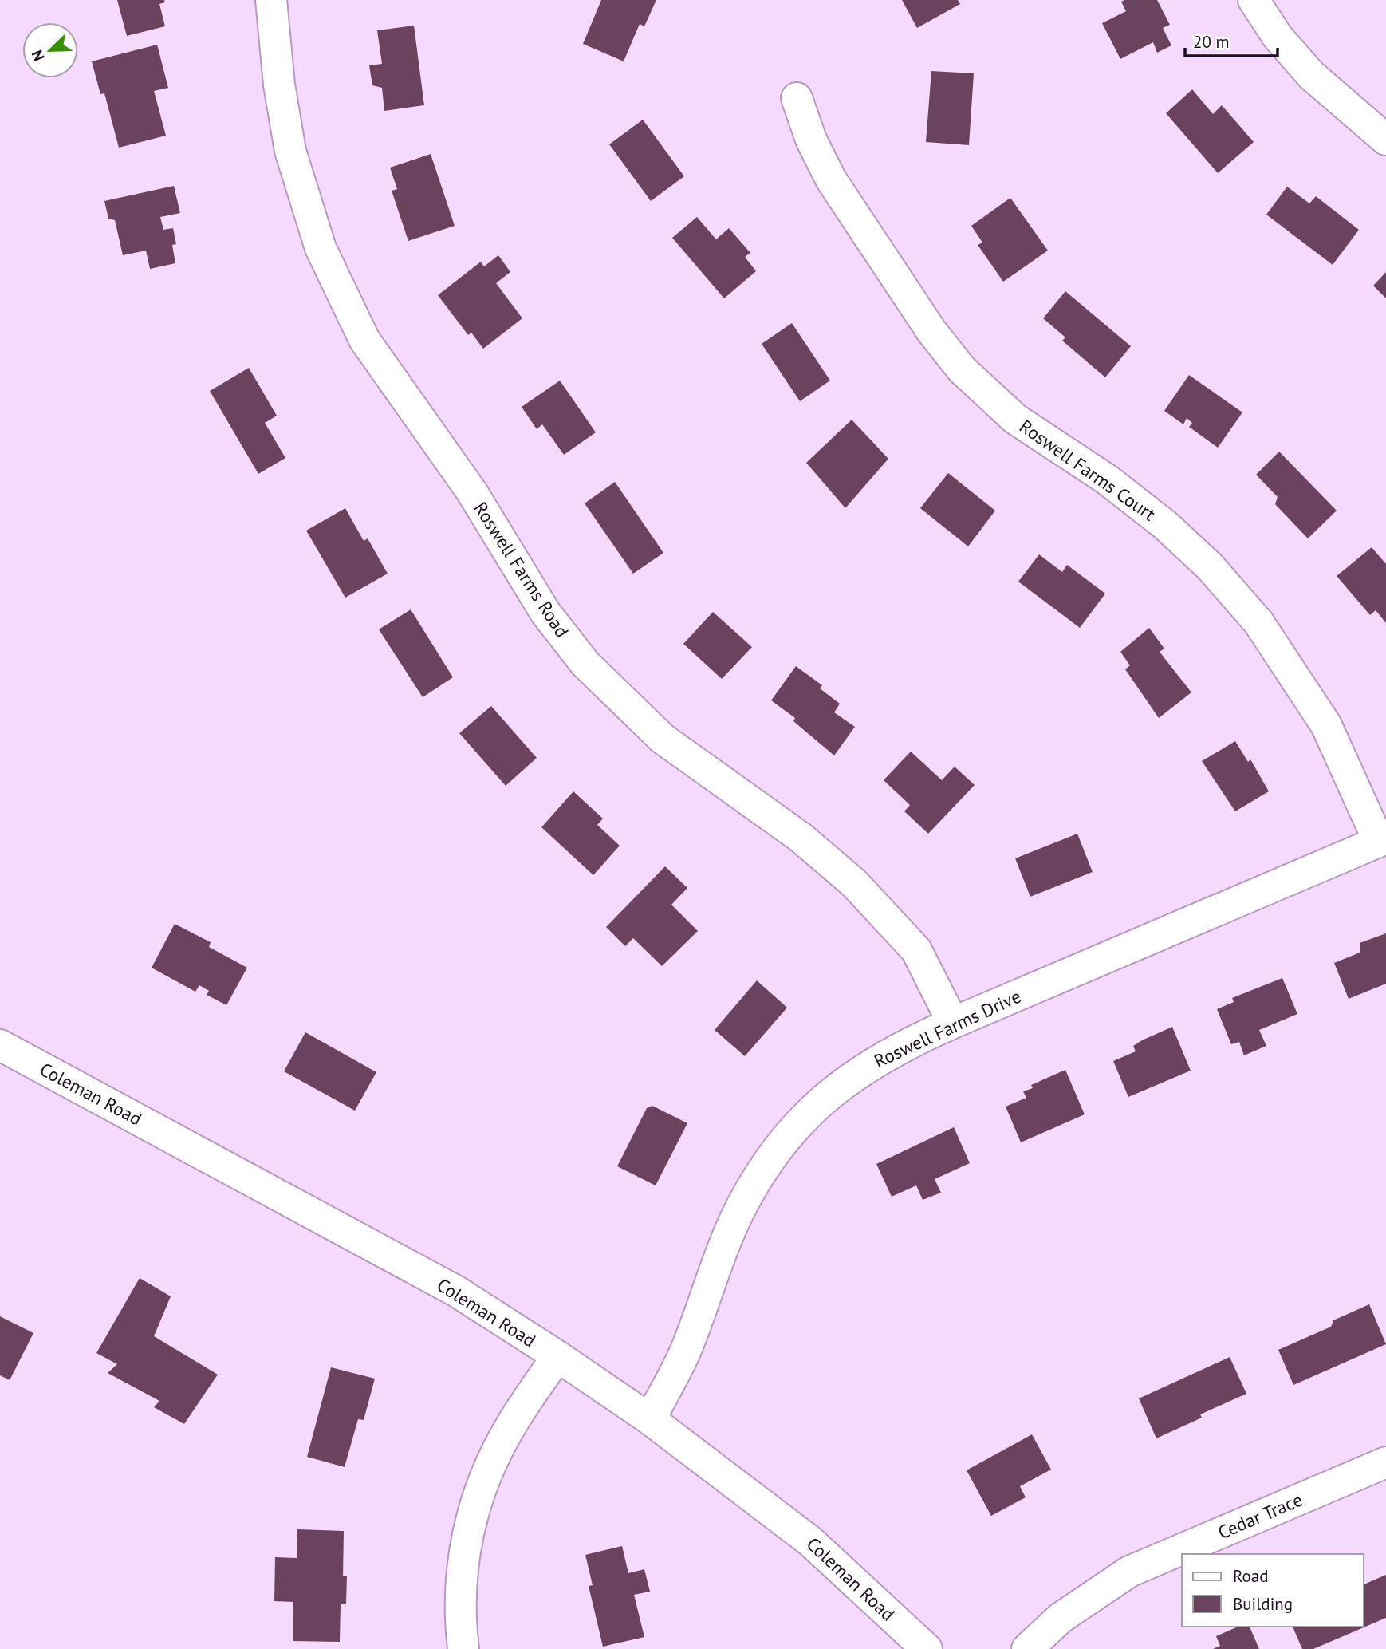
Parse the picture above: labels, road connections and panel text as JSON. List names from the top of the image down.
{
  "streets": {
    "street": [
      "Roswell Farms Court",
      "Roswell Farms Road",
      "Roswell Farms Drive",
      "Coleman Road",
      "Cedar Trace"
    ]
  },
  "crossings": [
    ["Roswell Farms Court", "Roswell Farms Drive"],
    ["Roswell Farms Road", "Roswell Farms Drive"],
    ["Roswell Farms Drive", "Coleman Road"]
  ],
  "legend": ["Road", "Building"],
  "scale_bar": "20 m",
  "north": "bottom left"
}
